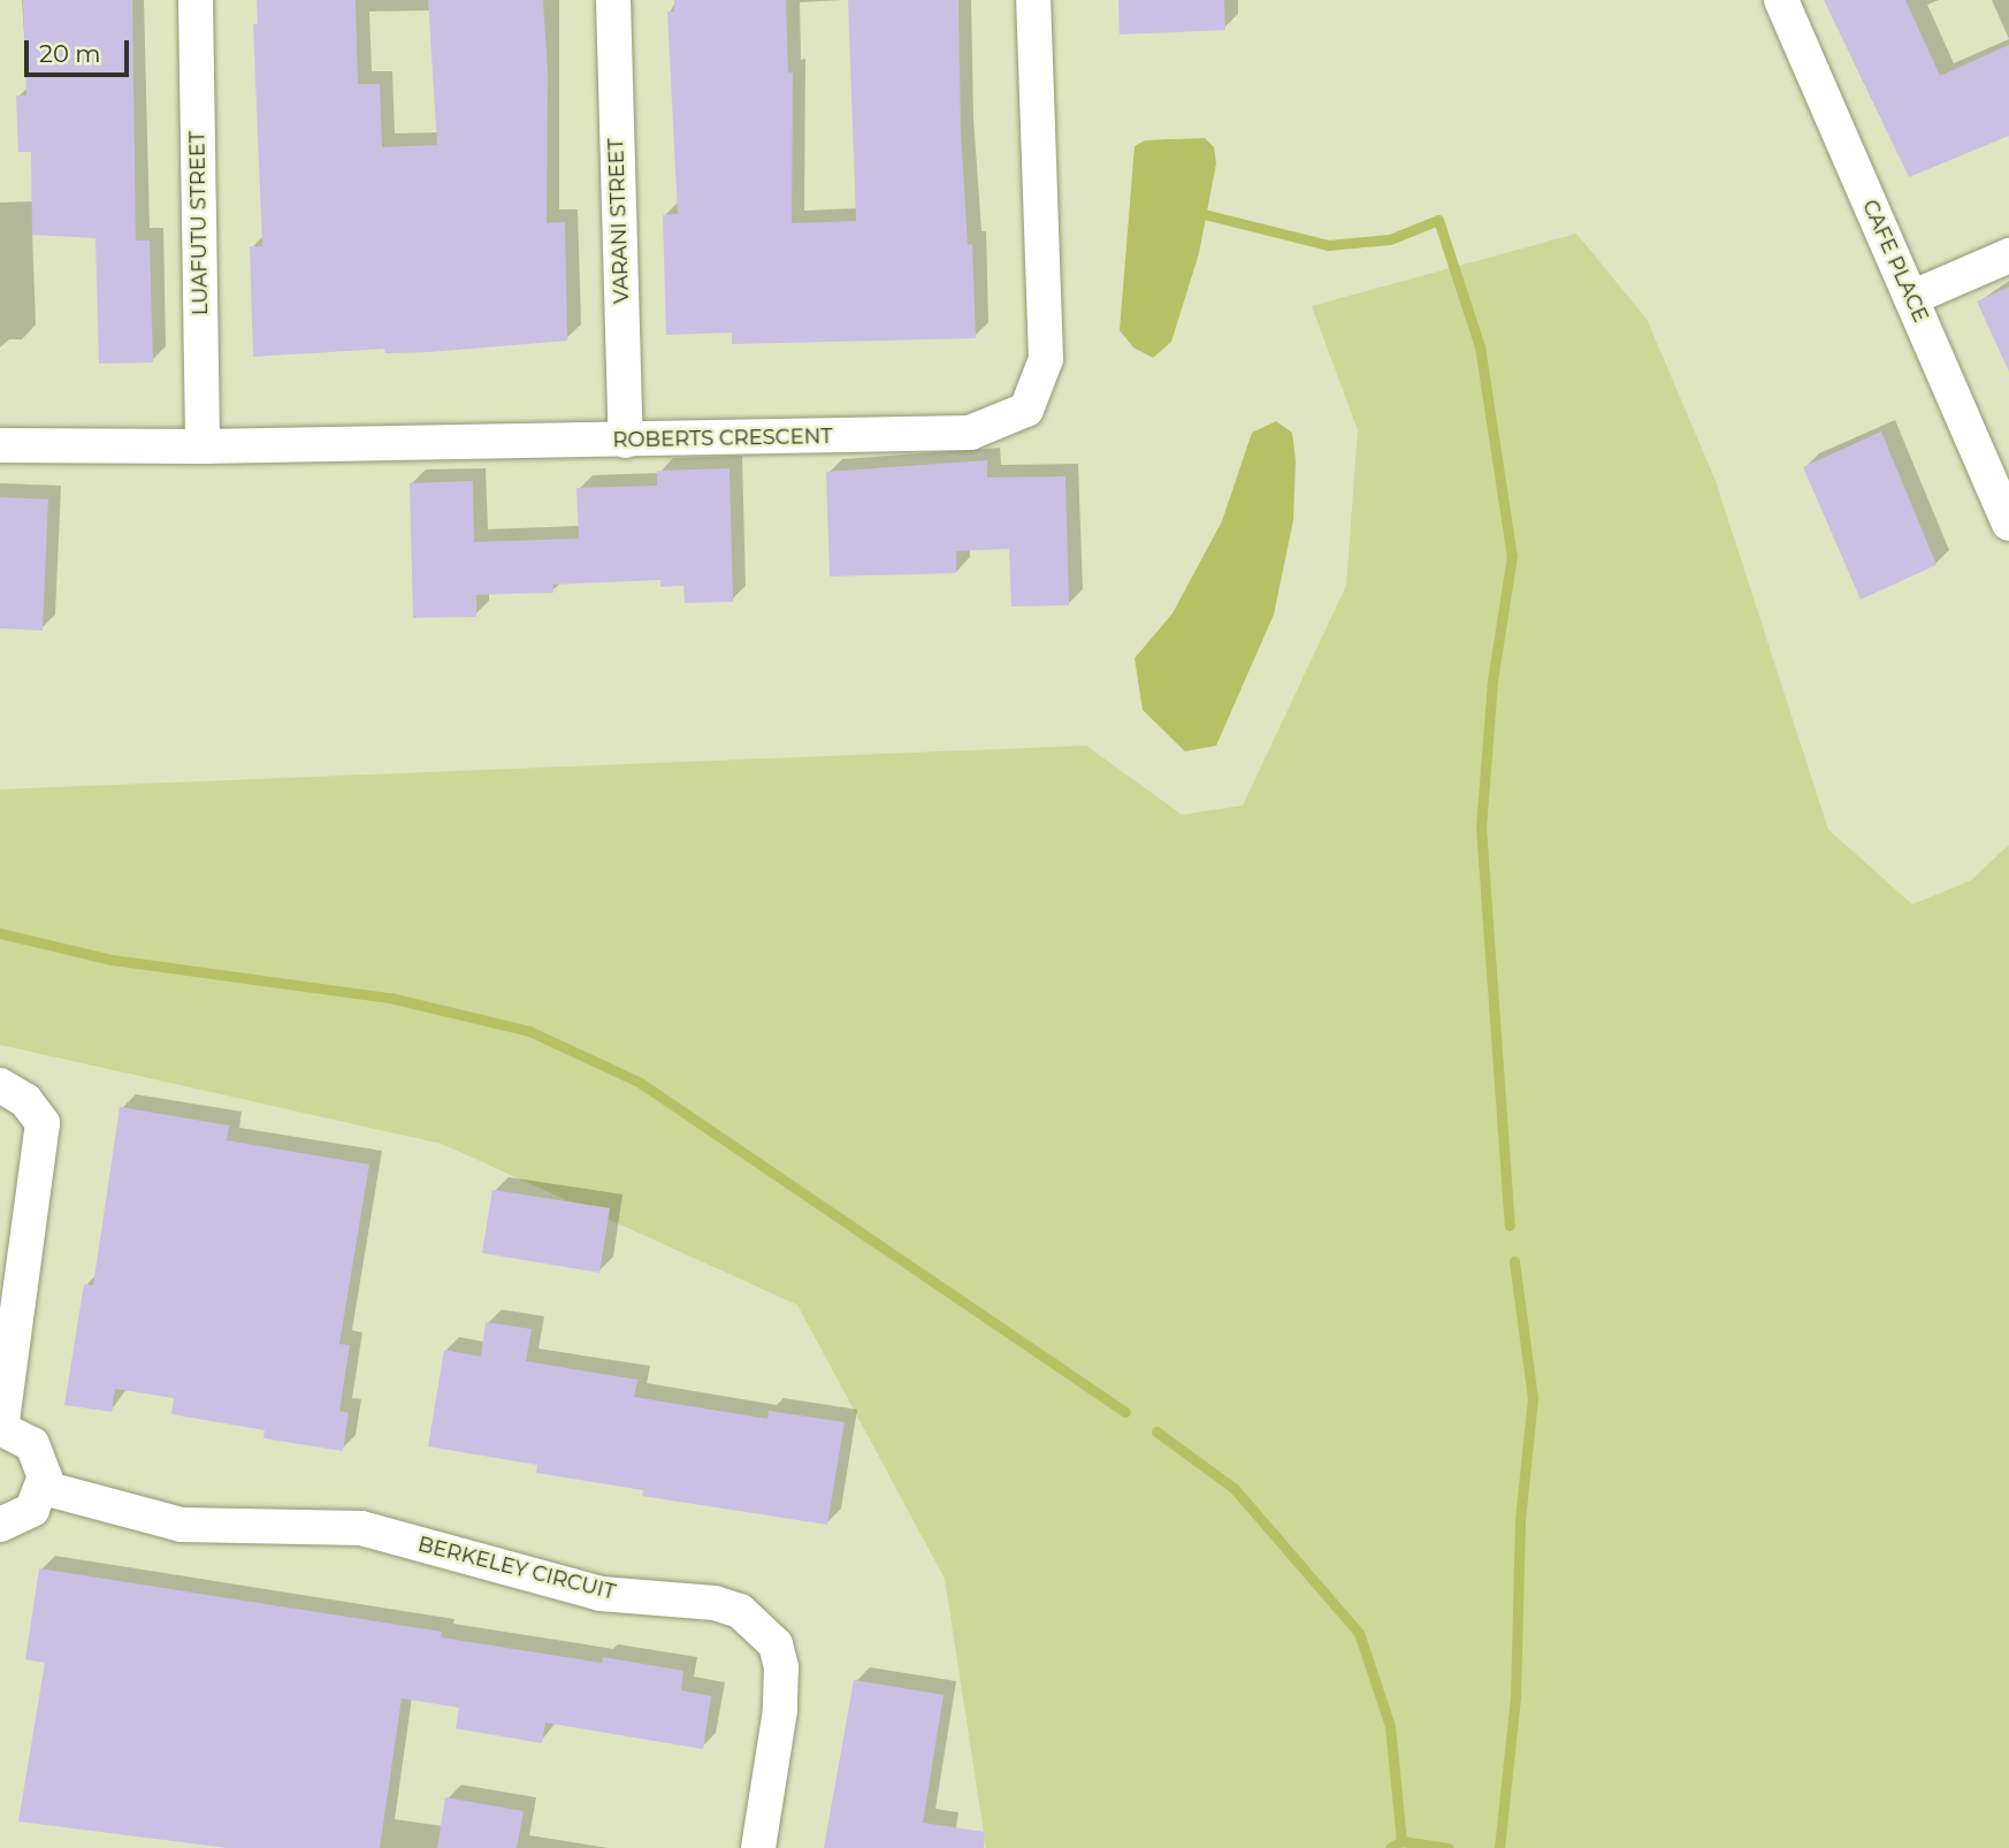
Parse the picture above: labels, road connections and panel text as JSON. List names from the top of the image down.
{
  "streets": {
    "street": [
      "VARANI STREET",
      "LUAFUTU STREET",
      "CAFE PLACE",
      "ROBERTS CRESCENT",
      "BERKELEY CIRCUIT"
    ]
  },
  "crossings": [
    ["VARANI STREET", "ROBERTS CRESCENT"],
    ["LUAFUTU STREET", "ROBERTS CRESCENT"]
  ],
  "scale_bar": "20 m"
}
